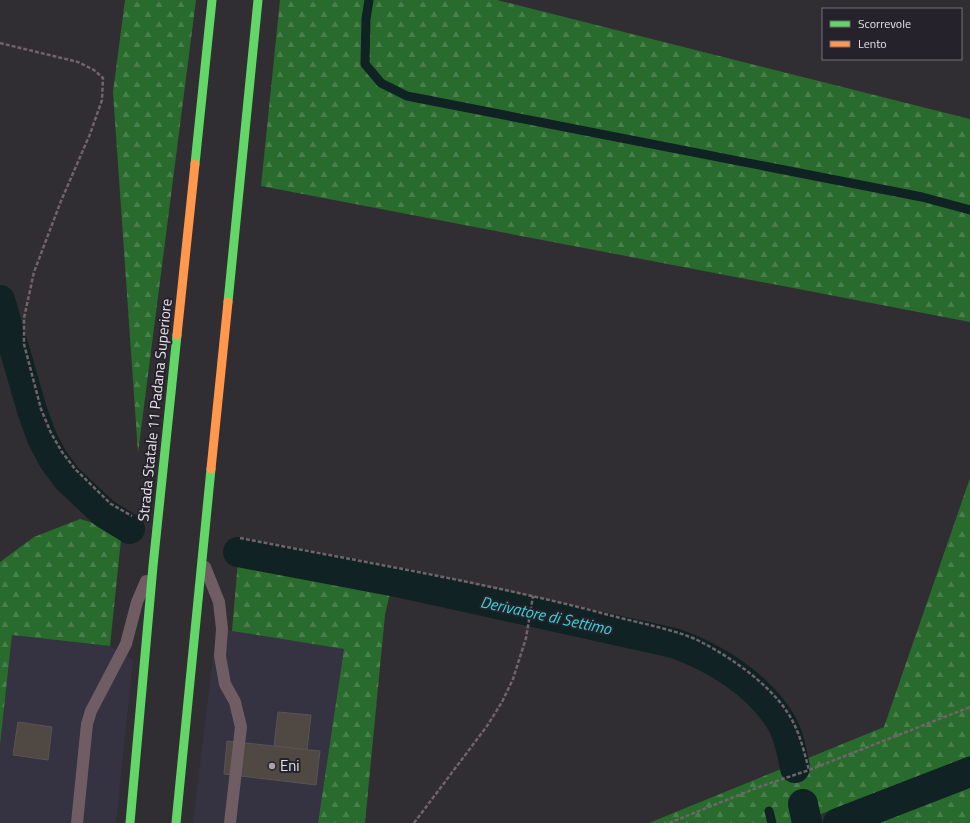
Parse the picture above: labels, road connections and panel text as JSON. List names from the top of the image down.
{
  "streets": {
    "highway": ["Strada Statale 11 Padana Superiore"]
  },
  "water": ["Derivatore di Settimo"],
  "places": ["Eni"],
  "legend": ["Scorrevole", "Lento"]
}
